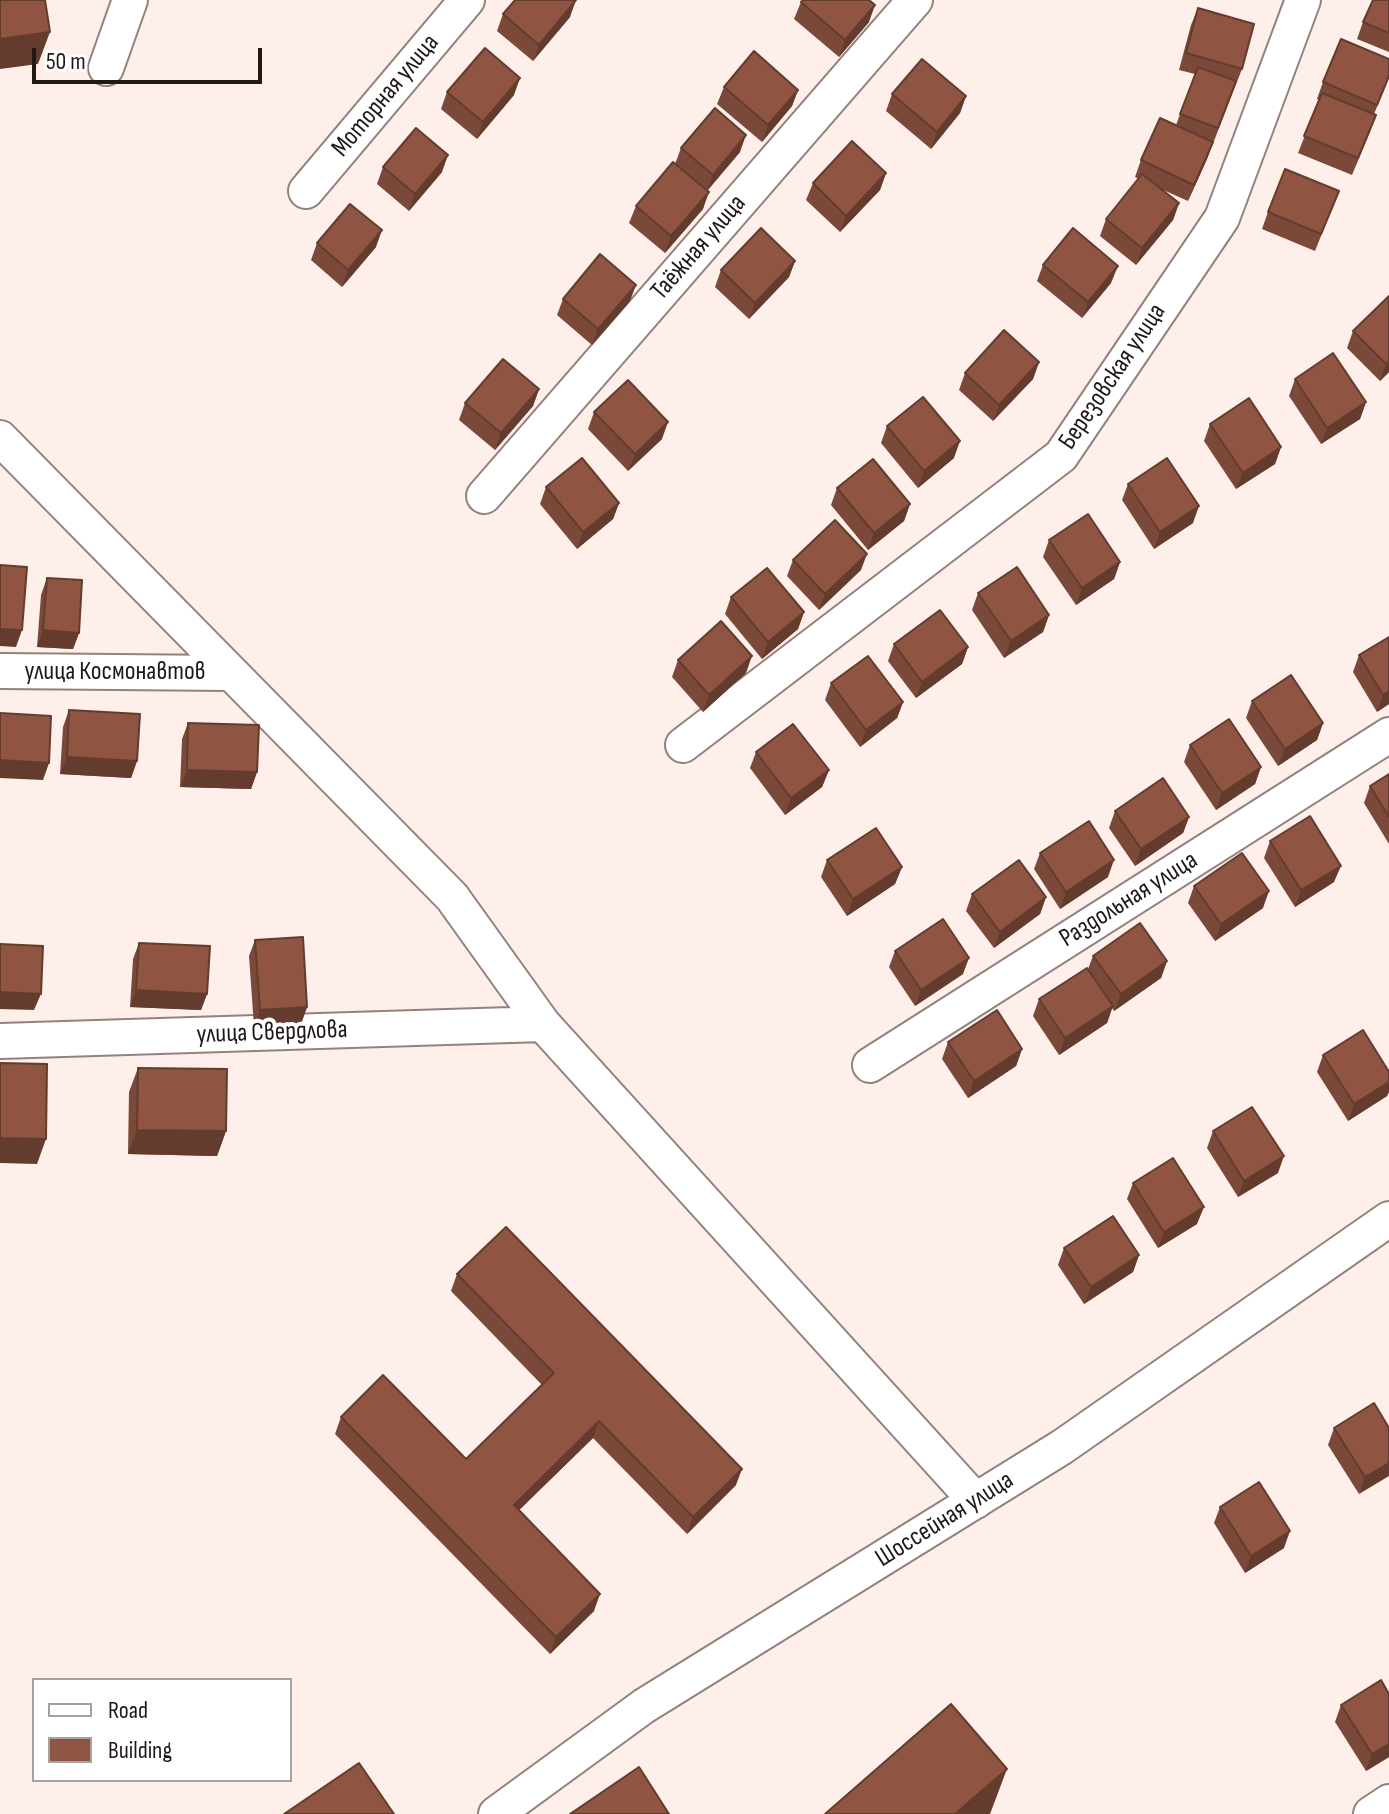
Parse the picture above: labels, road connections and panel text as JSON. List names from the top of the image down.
{
  "streets": {
    "street": [
      "Моторная улица",
      "Таёжная улица",
      "Березовская улица",
      "улица Космонавтов",
      "Раздольная улица",
      "улица Свердлова",
      "Шоссейная улица"
    ]
  },
  "legend": ["Road", "Building"],
  "scale_bar": "50 m"
}
